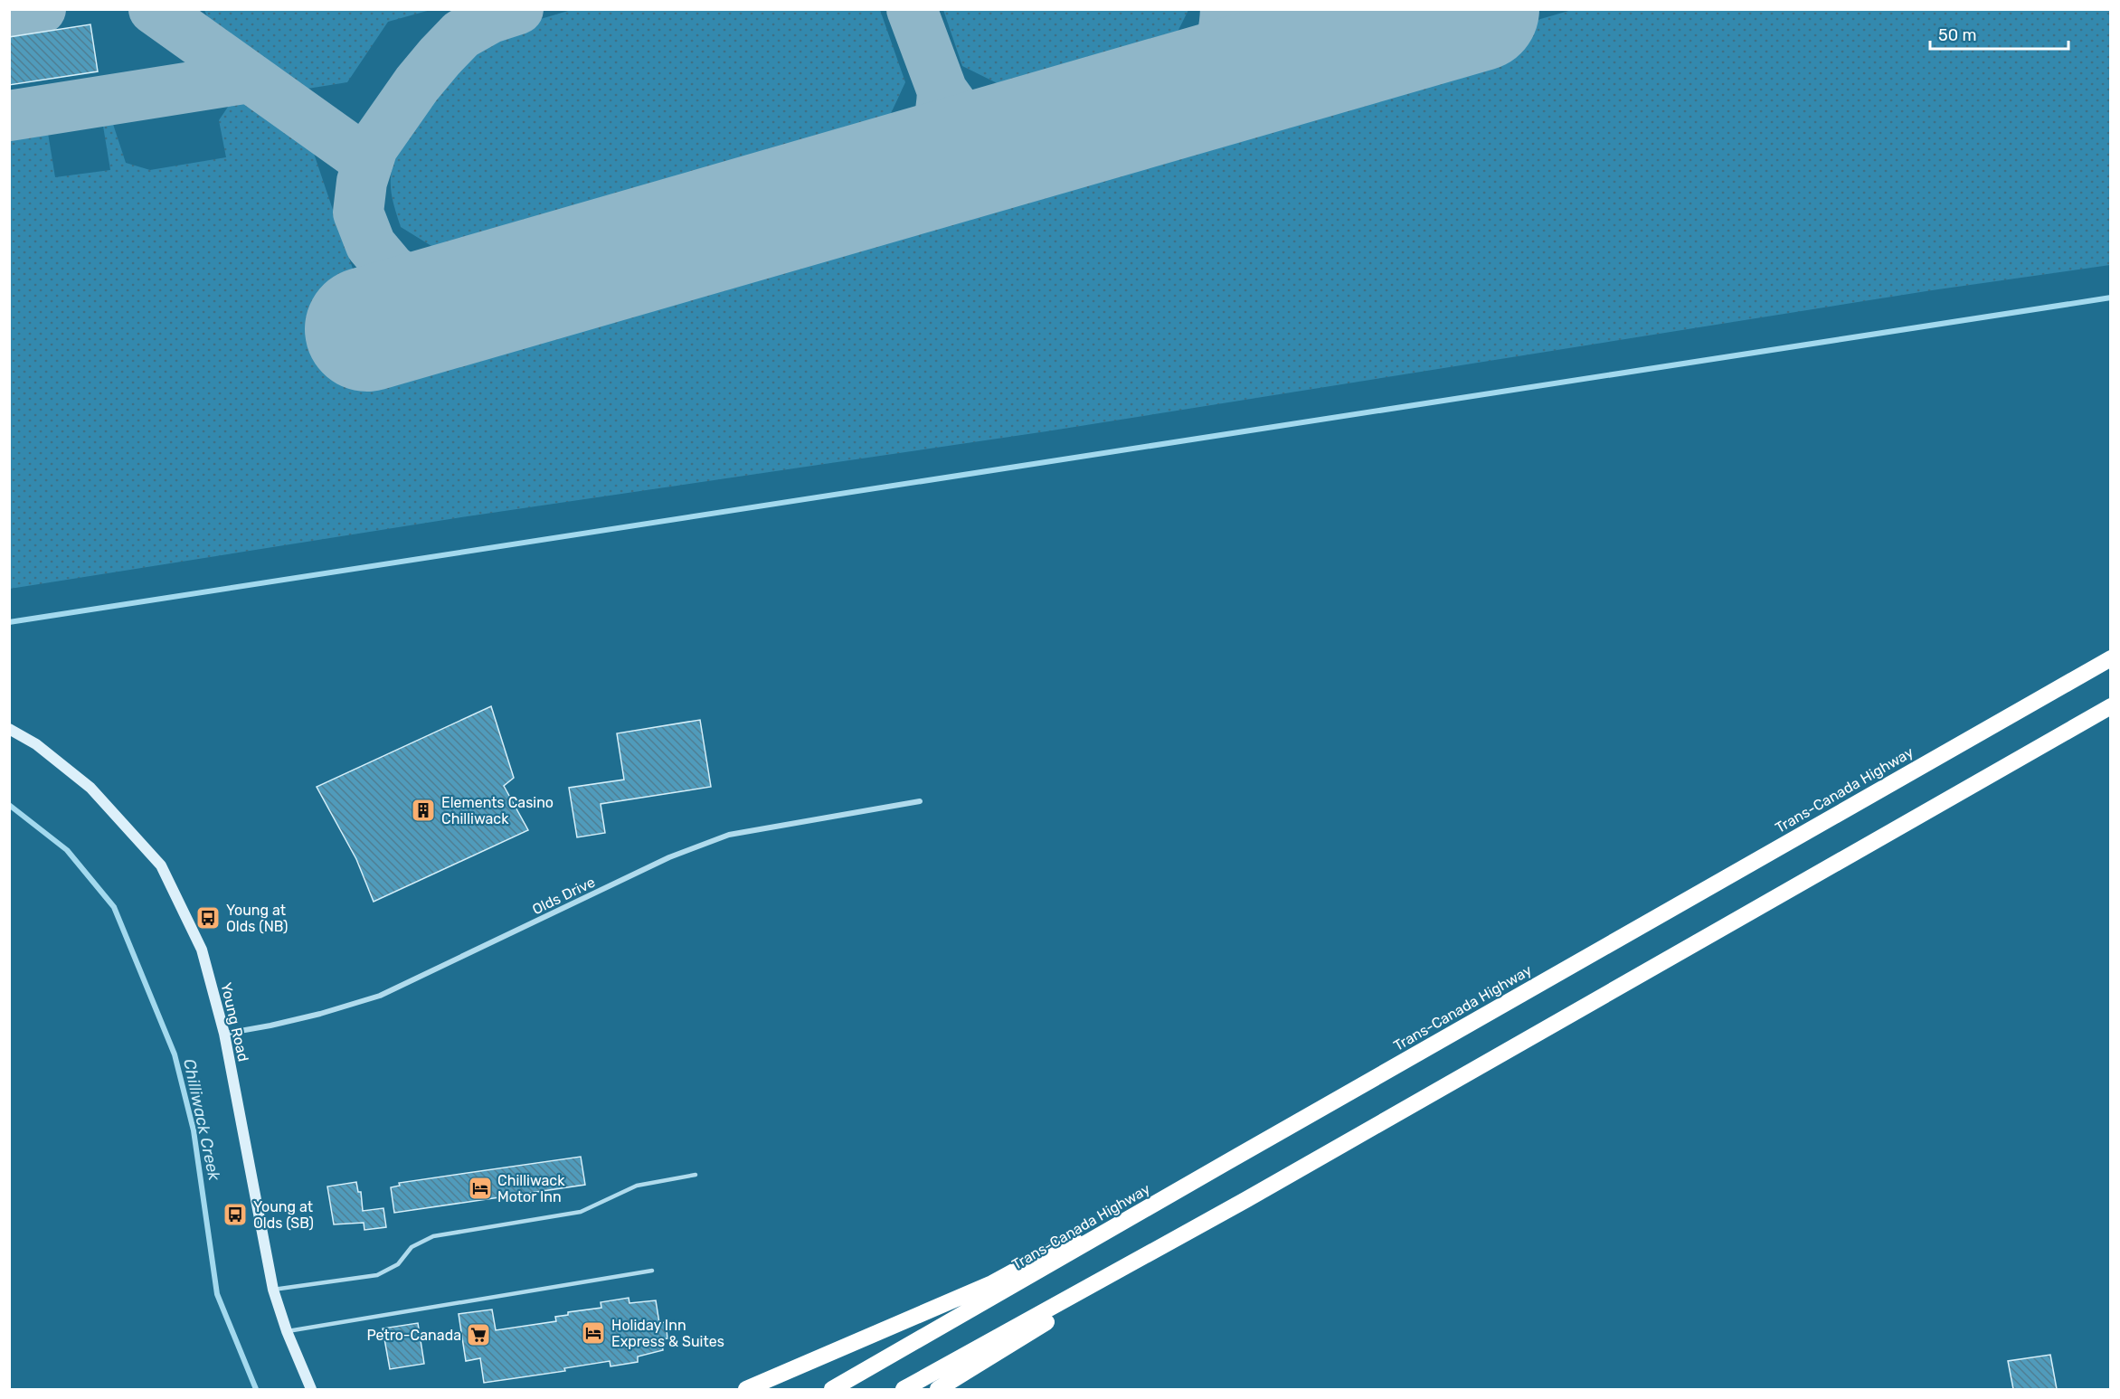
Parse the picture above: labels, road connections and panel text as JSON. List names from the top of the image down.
{
  "streets": {
    "highway": ["Trans-Canada Highway"],
    "main road": ["Young Road"],
    "street": ["Olds Drive"]
  },
  "crossings": [
    ["Olds Drive", "Young Road"]
  ],
  "water": ["Chilliwack Creek"],
  "places": {
    "building": ["Elements Casino Chilliwack"],
    "bus stop": ["Young at Olds (NB)", "Young at Olds (SB)"],
    "hotel": ["Chilliwack Motor Inn", "Holiday Inn Express & Suites"],
    "supermarket": ["Petro-Canada"]
  },
  "scale_bar": "50 m"
}
